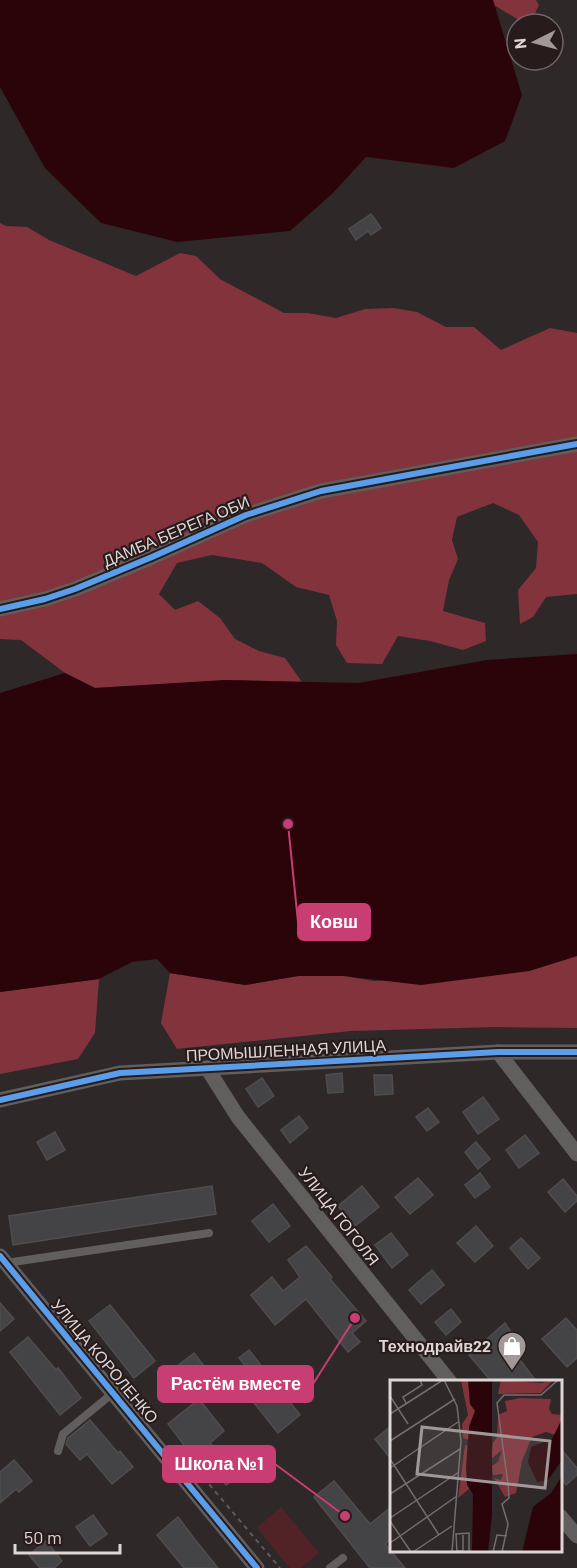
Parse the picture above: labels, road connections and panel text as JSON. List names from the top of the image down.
{
  "streets": {
    "street": [
      "ДАМБА БЕРЕГА ОБИ",
      "ПРОМЫШЛЕННАЯ УЛИЦА",
      "УЛИЦА ГОГОЛЯ",
      "УЛИЦА КОРОЛЕНКО"
    ]
  },
  "crossings": [
    ["ПРОМЫШЛЕННАЯ УЛИЦА", "УЛИЦА ГОГОЛЯ"]
  ],
  "places": {
    "other": ["Ковш", "Растём вместе", "Школа №1"],
    "shop": ["Технодрайв22"]
  },
  "scale_bar": "50 m",
  "north": "left"
}
